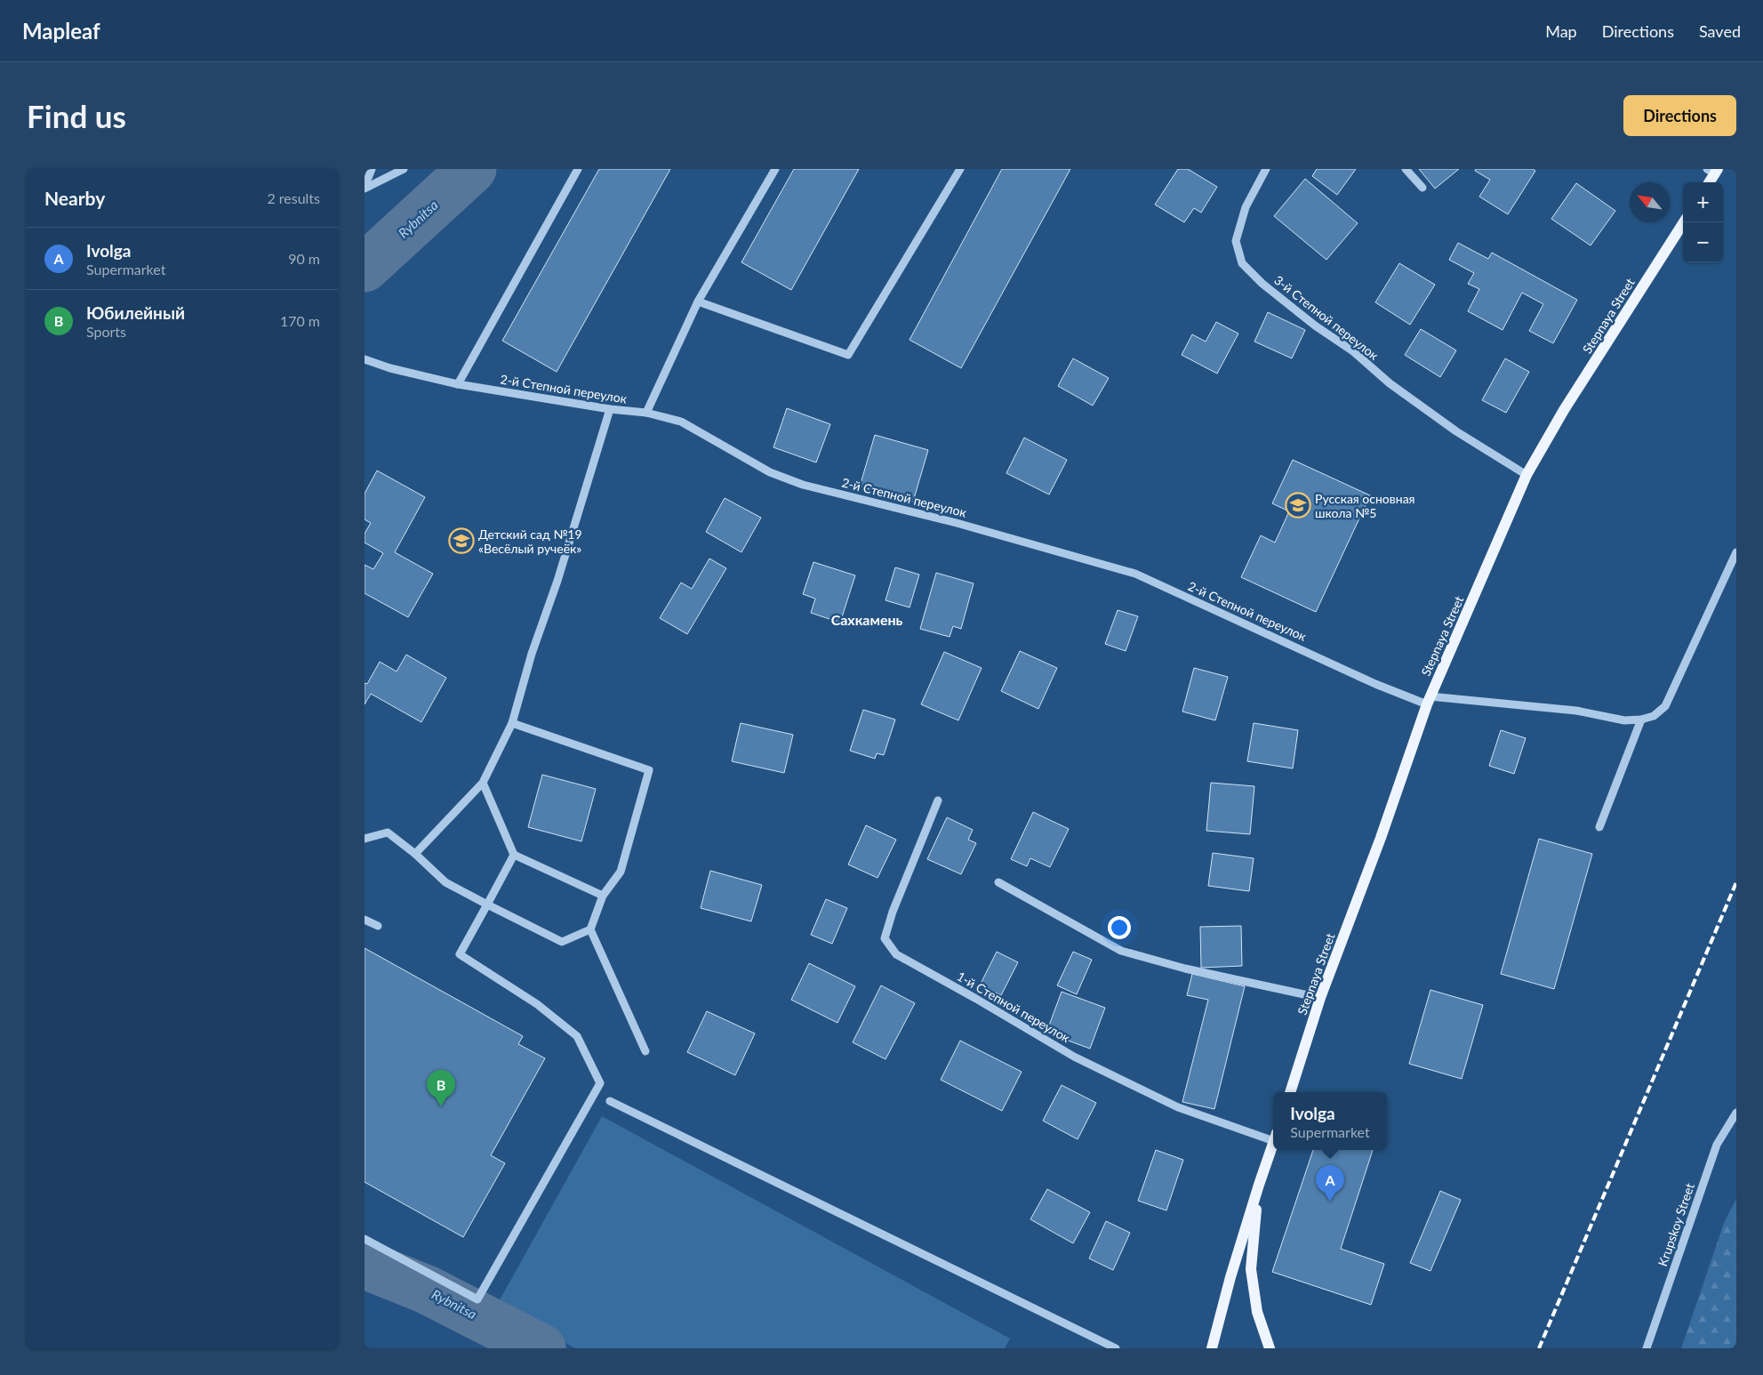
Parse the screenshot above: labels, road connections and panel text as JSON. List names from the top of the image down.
{
  "streets": {
    "main road": ["Stepnaya Street"],
    "street": [
      "3-й Степной переулок",
      "2-й Степной переулок",
      "1-й Степной переулок",
      "Krupskoy Street"
    ]
  },
  "crossings": [
    ["Stepnaya Street", "3-й Степной переулок"],
    ["Stepnaya Street", "2-й Степной переулок"]
  ],
  "districts": ["Сахкамень"],
  "water": ["Rybnitsa"],
  "places": {
    "school or university": ["Русская основная школа №5", "Детский сад №19 «Весёлый ручеёк»"]
  },
  "north": "top left",
  "page": {
    "header": "Mapleaf",
    "nav": ["Map", "Directions", "Saved"],
    "buttons": "Directions",
    "title": "Find us",
    "heading": ["Nearby", "2 results"],
    "map_buttons": ["+", "−"],
    "list": [
      {
        "mark": "A",
        "name": "Ivolga",
        "note": "Supermarket",
        "value": "90 m"
      },
      {
        "mark": "B",
        "name": "Юбилейный",
        "note": "Sports",
        "value": "170 m"
      }
    ],
    "pins": ["B", "A"],
    "popup": ["Ivolga", "Supermarket"]
  }
}
